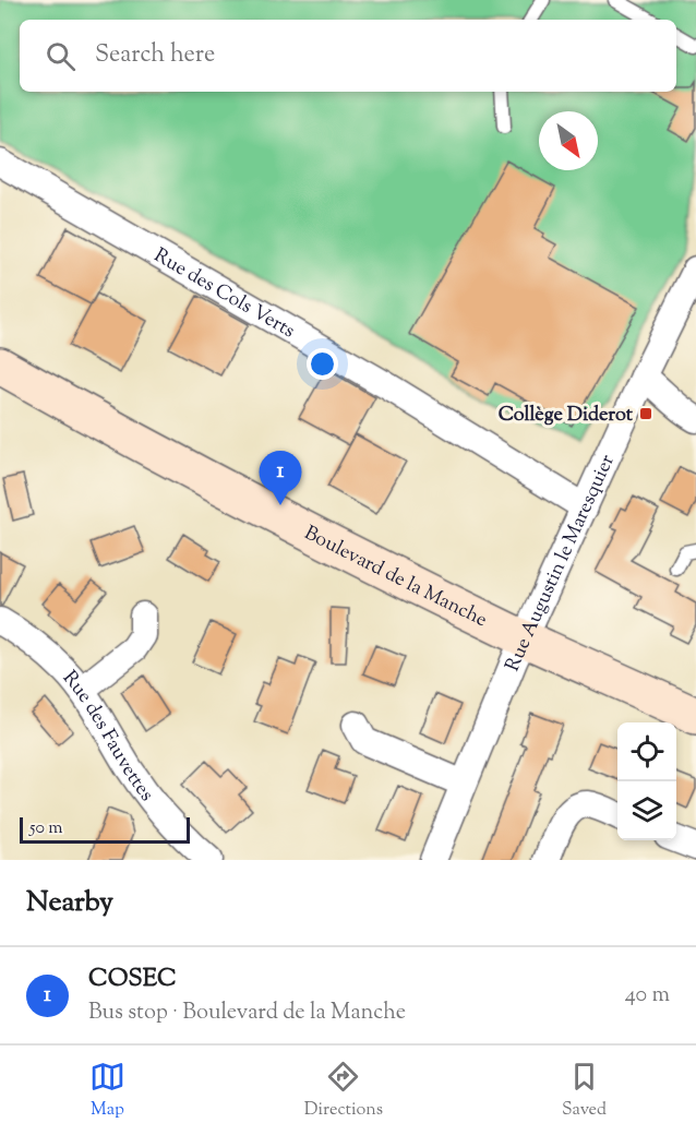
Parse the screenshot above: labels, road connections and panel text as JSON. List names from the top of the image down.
{
  "streets": {
    "main road": ["Boulevard de la Manche"],
    "street": ["Rue des Cols Verts", "Rue Augustin le Maresquier", "Rue des Fauvettes"]
  },
  "crossings": [
    ["Rue des Cols Verts", "Rue Augustin le Maresquier"],
    ["Rue Augustin le Maresquier", "Boulevard de la Manche"]
  ],
  "places": {
    "transit": ["Collège Diderot"]
  },
  "scale_bar": "50 m",
  "north": "bottom right",
  "page": {
    "search": "Search here",
    "pins": "1",
    "scale": "50 m",
    "heading": "Nearby",
    "list": [
      {
        "mark": "1",
        "name": "COSEC",
        "note": "Bus stop · Boulevard de la Manche",
        "value": "40 m"
      }
    ],
    "nav": ["Map", "Directions", "Saved"]
  }
}
